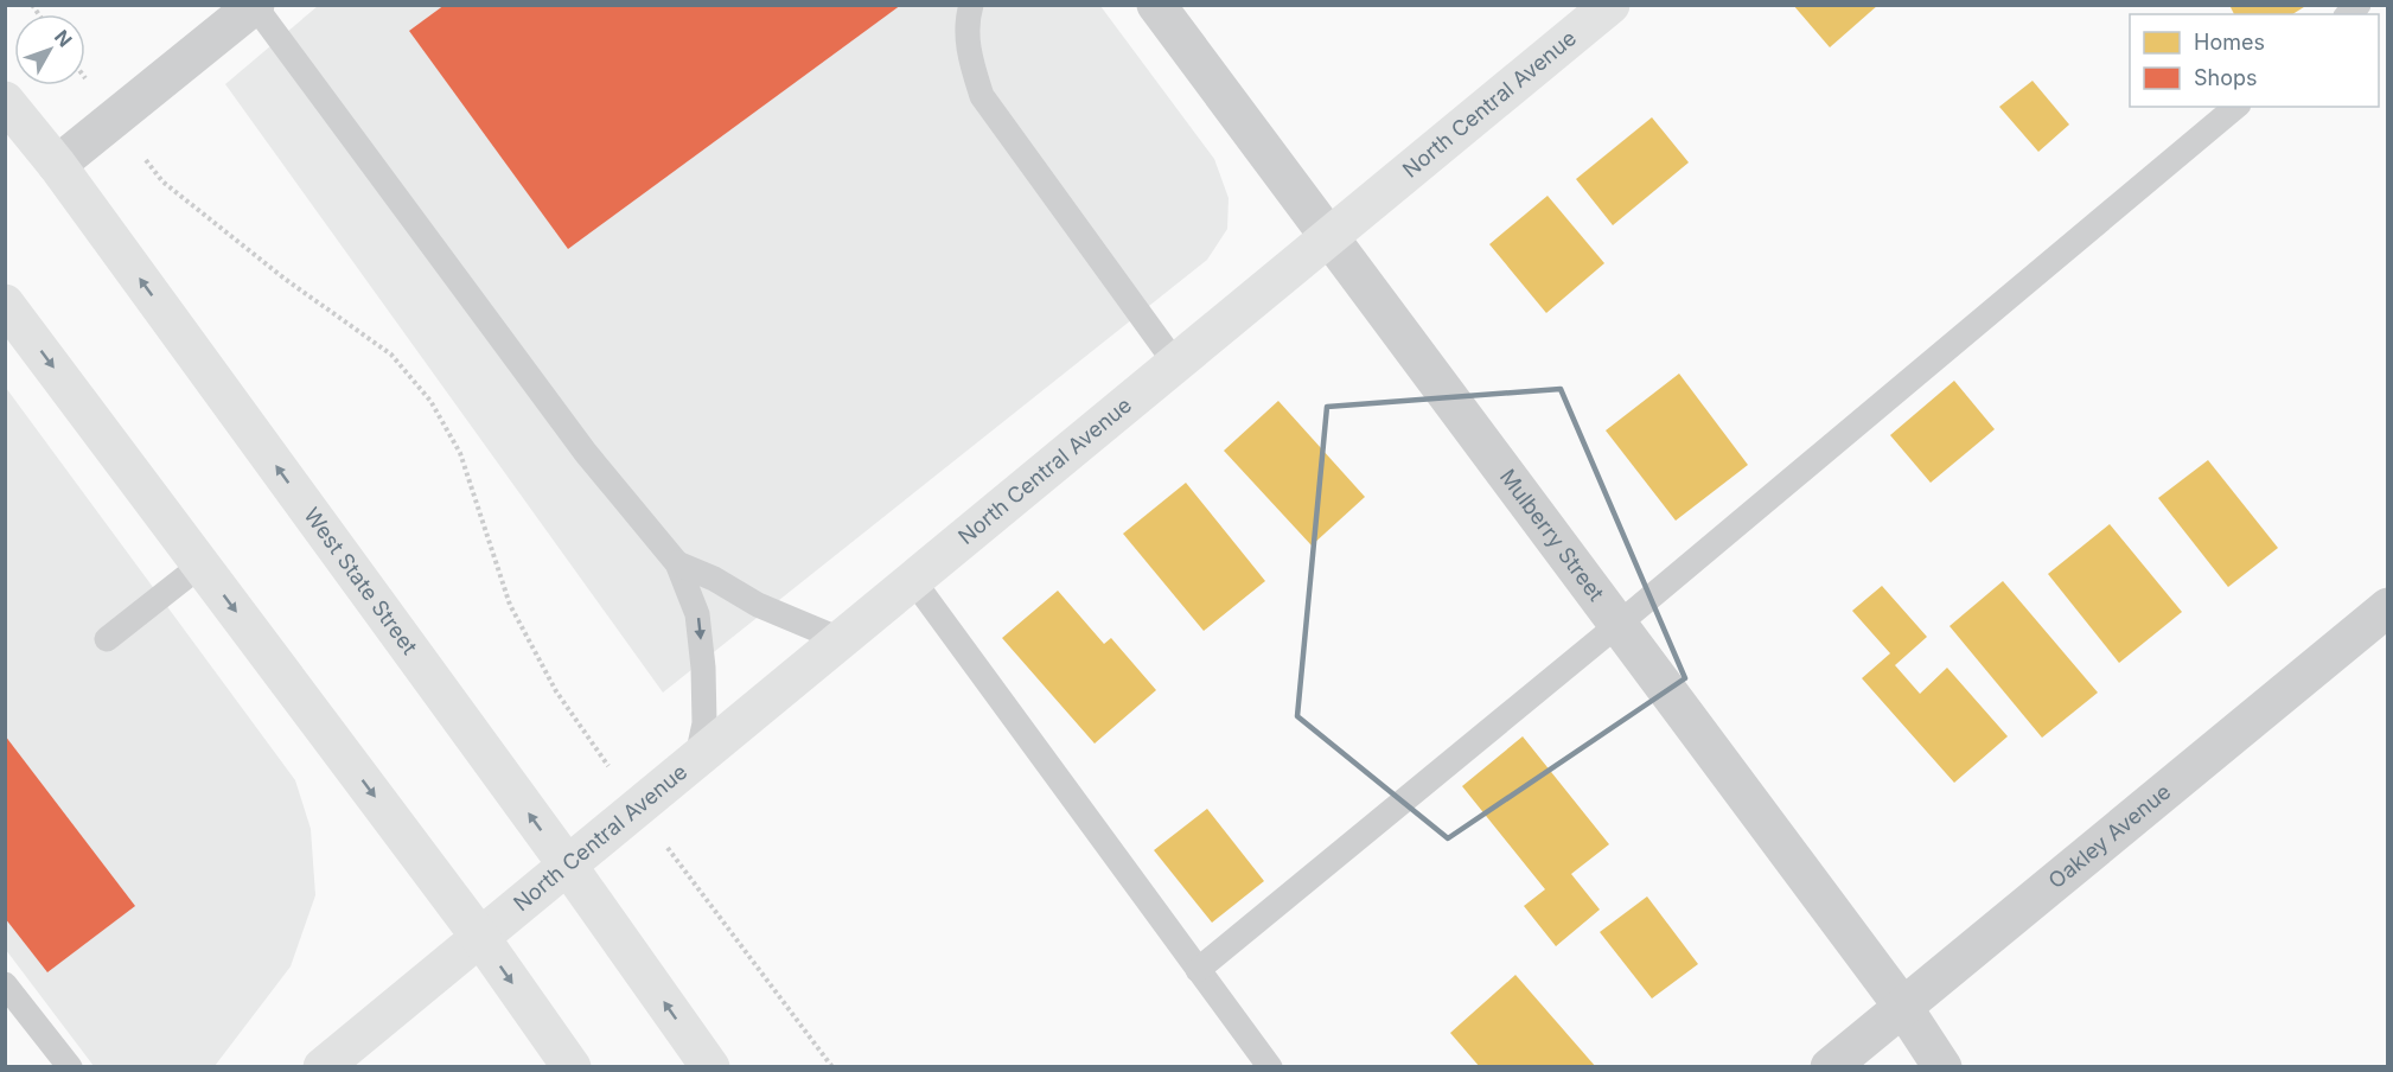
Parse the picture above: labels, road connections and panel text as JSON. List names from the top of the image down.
{
  "streets": {
    "main road": ["North Central Avenue", "West State Street"],
    "street": ["Mulberry Street", "Oakley Avenue"]
  },
  "crossings": [
    ["North Central Avenue", "Mulberry Street"],
    ["North Central Avenue", "West State Street"],
    ["Mulberry Street", "Oakley Avenue"]
  ],
  "legend": ["Homes", "Shops"],
  "north": "top right"
}
